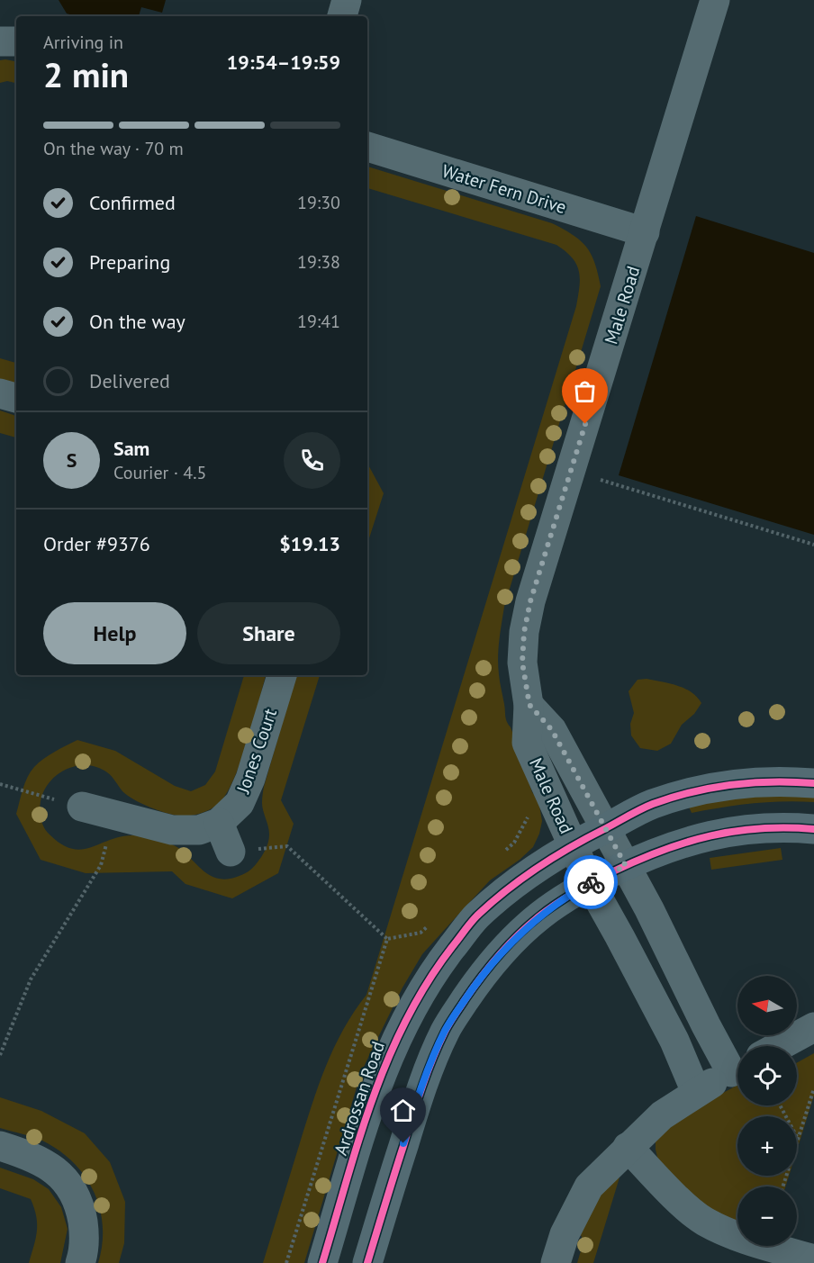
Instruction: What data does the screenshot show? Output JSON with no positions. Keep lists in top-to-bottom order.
{
  "streets": {
    "main road": ["Ardrossan Road"],
    "street": ["Water Fern Drive", "Male Road", "Jones Court"]
  },
  "crossings": [
    ["Water Fern Drive", "Male Road"],
    ["Male Road", "Ardrossan Road"]
  ],
  "north": "left",
  "page": {
    "heading": ["2 min", "Arriving in", "19:54–19:59"],
    "panel": [
      "Sam",
      "Courier · 4.5",
      "Order #9376",
      "$19.13"
    ],
    "bar": "On the way · 70 m",
    "list": [
      ["Confirmed", "19:30"],
      ["Preparing", "19:38"],
      ["On the way", "19:41"],
      "Delivered"
    ],
    "round": "S",
    "buttons": ["Help", "Share"],
    "map_buttons": ["+", "−"]
  }
}
